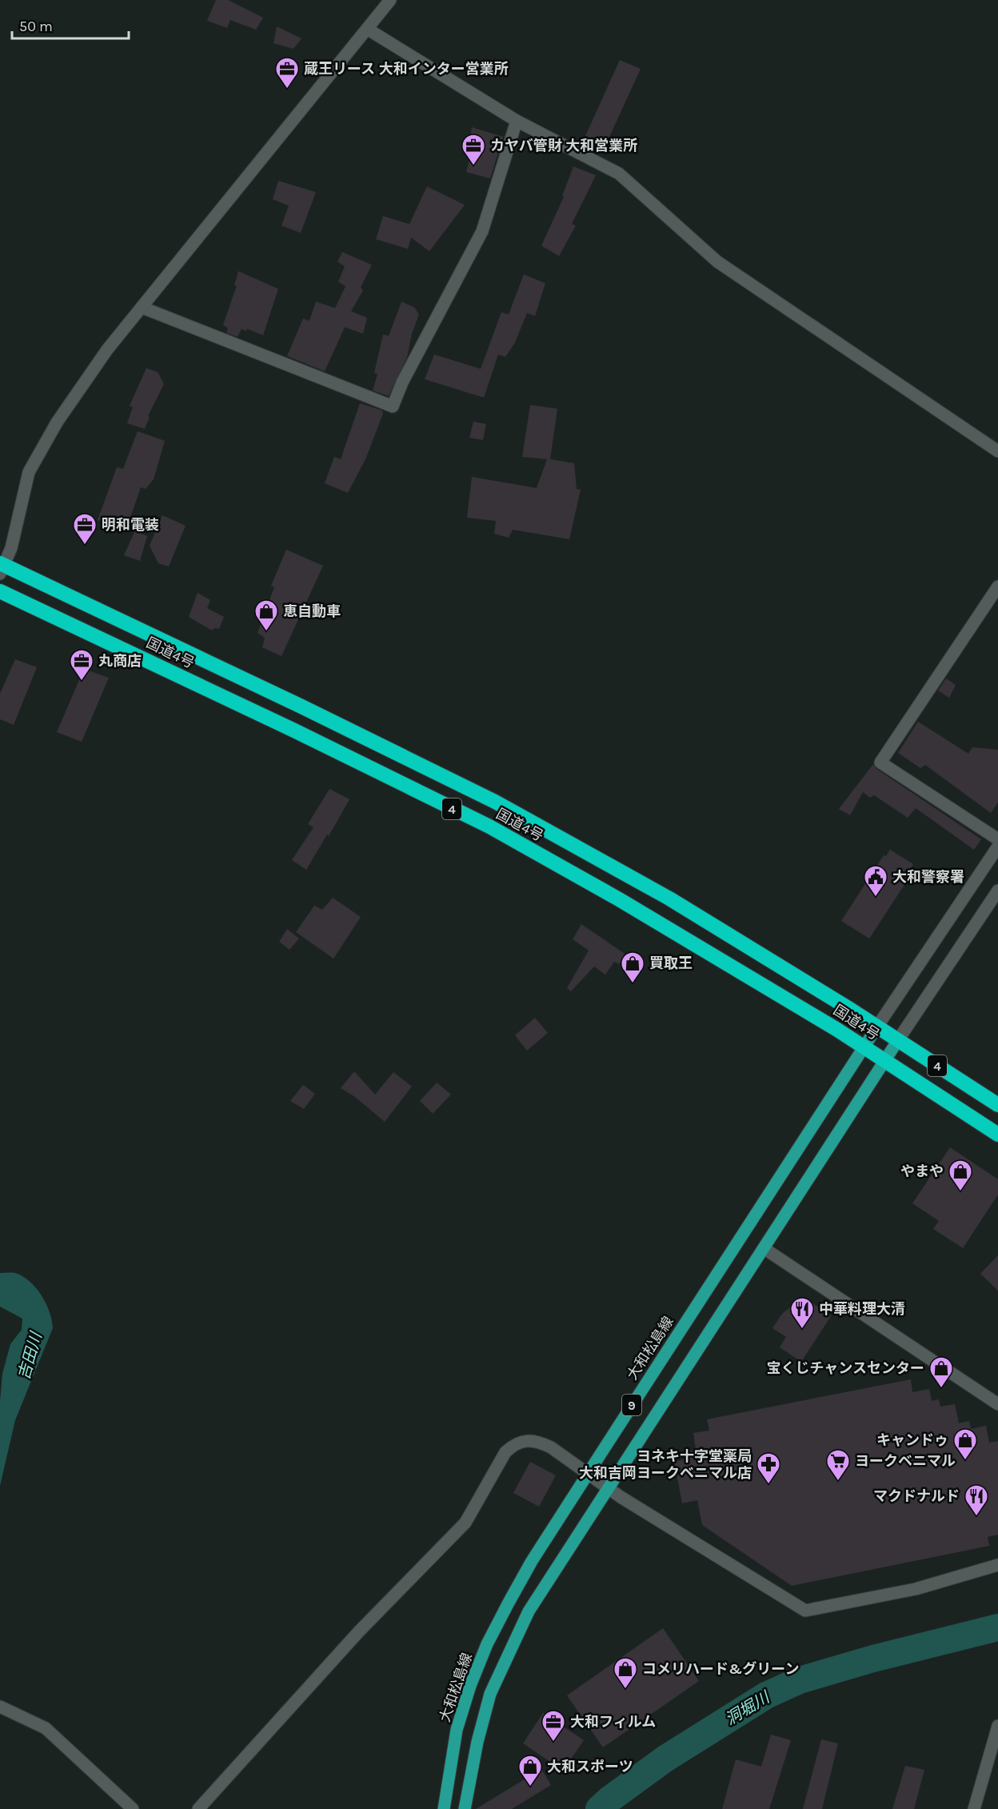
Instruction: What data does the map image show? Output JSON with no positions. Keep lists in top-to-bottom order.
{
  "streets": {
    "highway": ["国道4号", "4"],
    "main road": ["大和松島線", "9"]
  },
  "crossings": [
    ["国道4号", "大和松島線"],
    ["国道4号", "9"]
  ],
  "water": ["吉田川", "洞堀川"],
  "places": {
    "office": [
      "蔵王リース 大和インター営業所",
      "カヤバ管財 大和営業所",
      "明和電装",
      "丸商店",
      "大和フィルム"
    ],
    "shop": [
      "恵自動車",
      "買取王",
      "やまや",
      "宝くじチャンスセンター",
      "キャンドゥ",
      "コメリハード&グリーン",
      "大和スポーツ"
    ],
    "public building": ["大和警察署"],
    "restaurant": ["中華料理大清", "マクドナルド"],
    "supermarket": ["ヨークベニマル"],
    "pharmacy": ["ヨネキ十字堂薬局 大和吉岡ヨークベニマル店"]
  },
  "scale_bar": "50 m"
}
